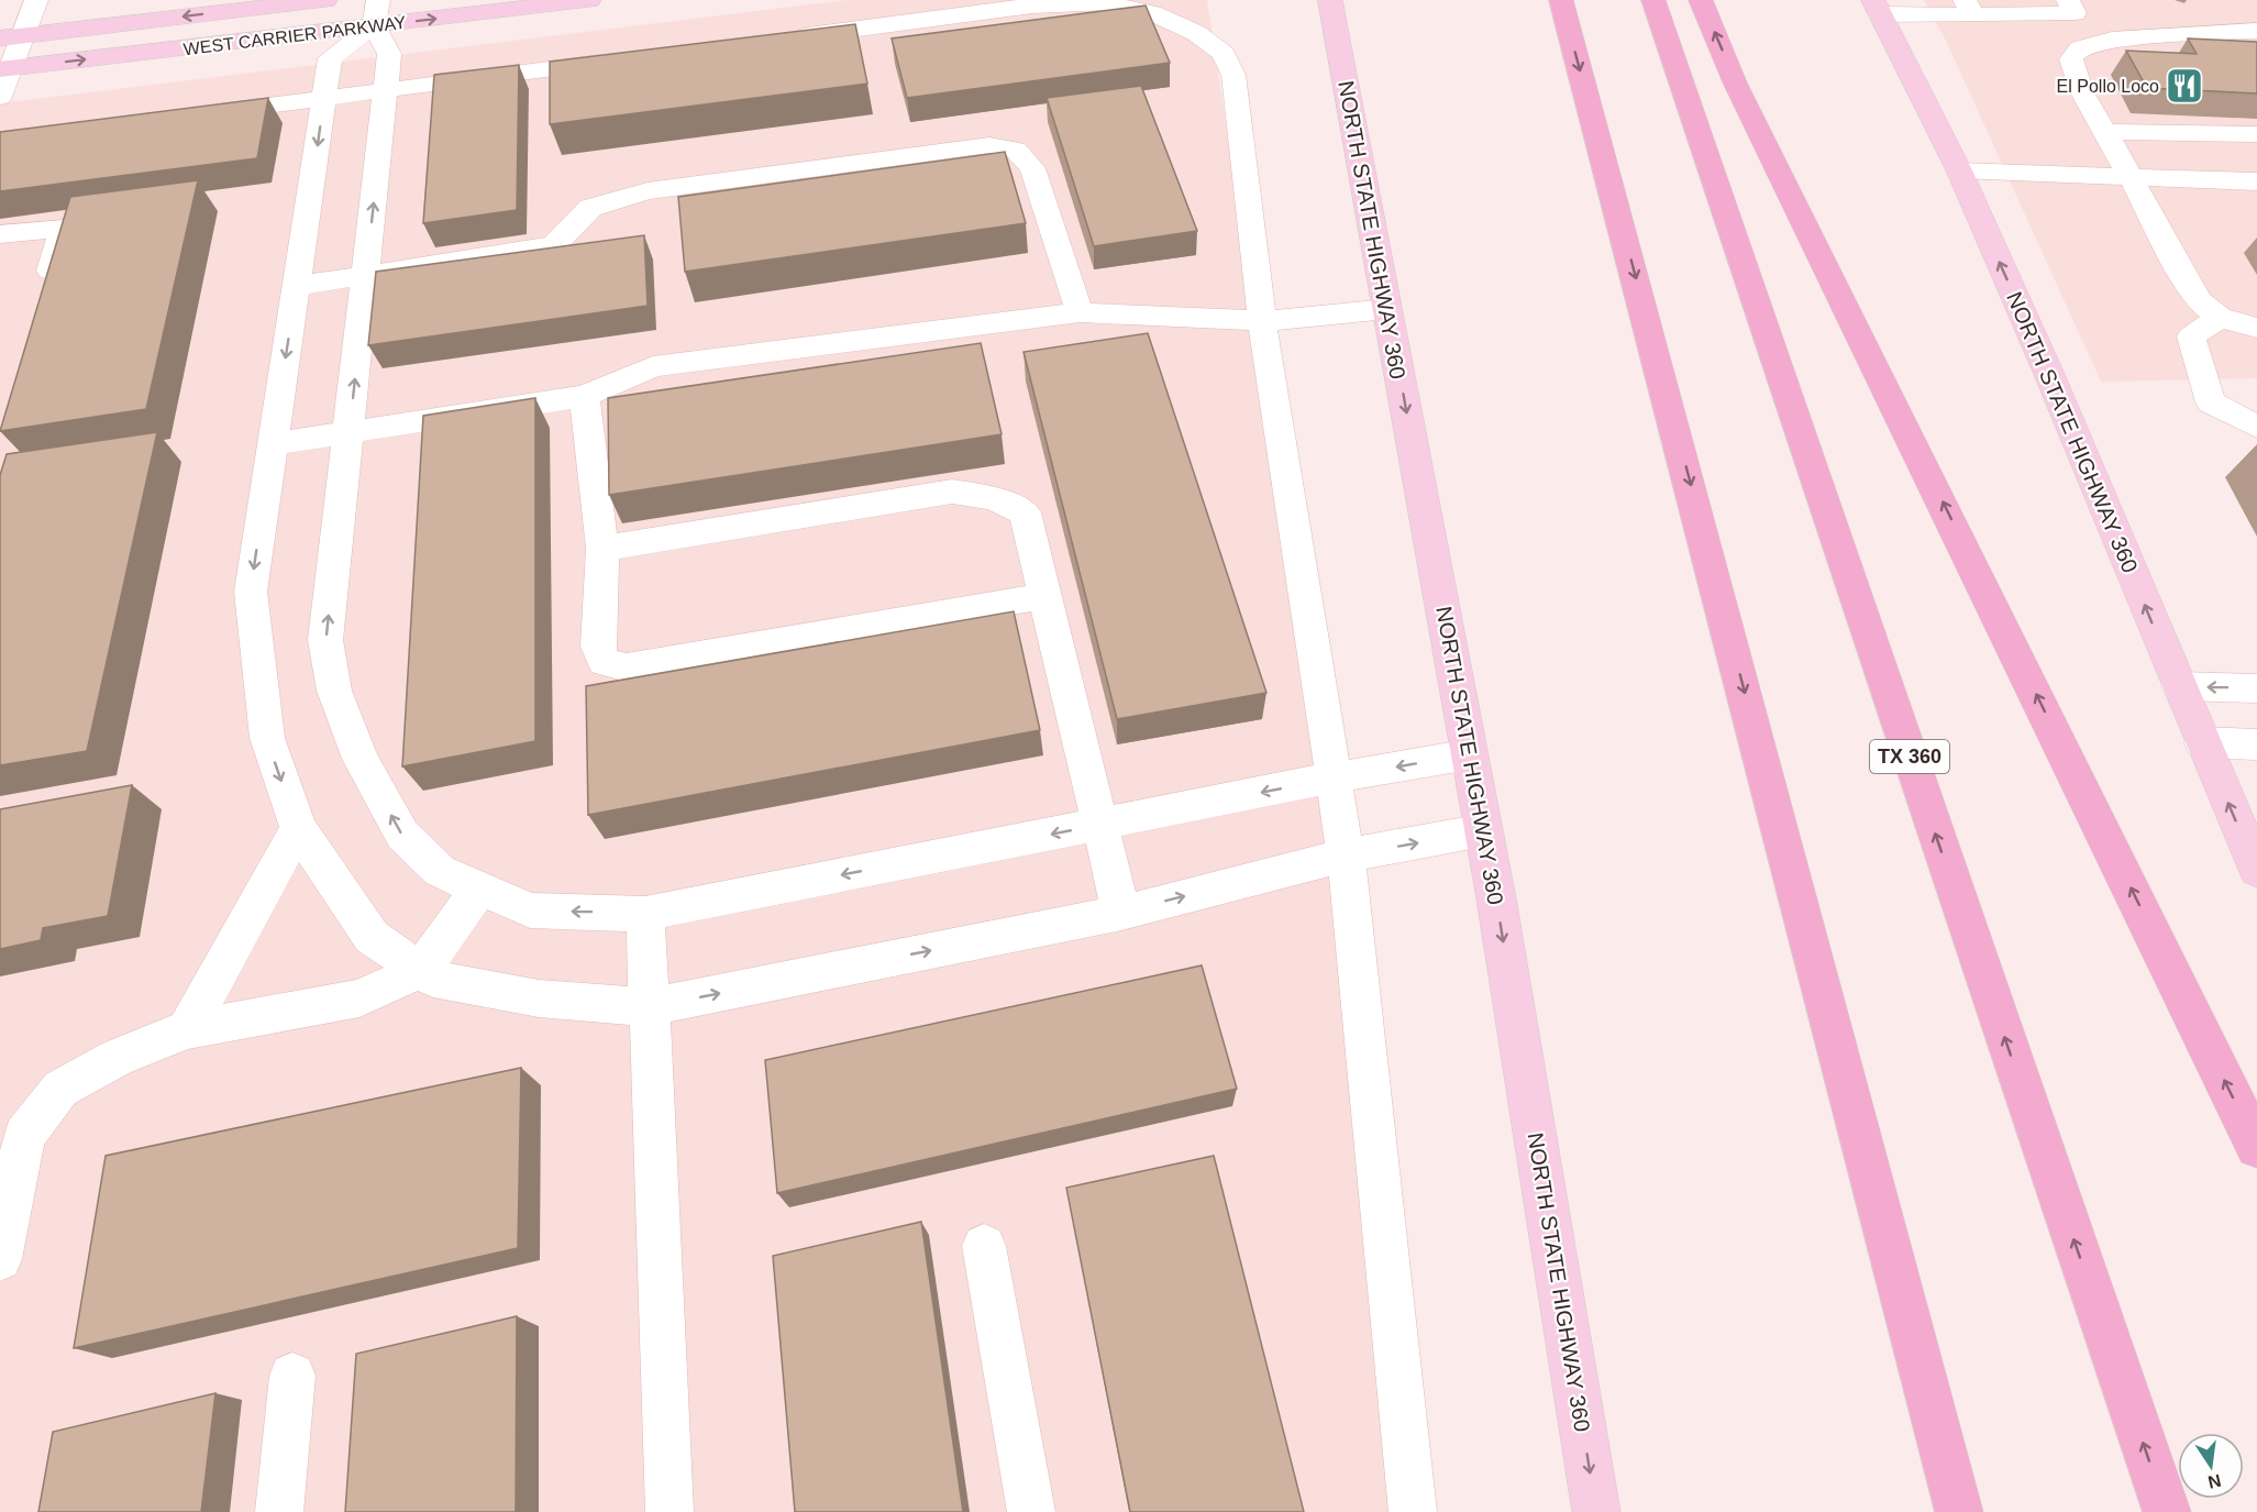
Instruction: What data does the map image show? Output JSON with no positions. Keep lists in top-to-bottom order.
{
  "streets": {
    "highway": ["TX 360"],
    "main road": ["WEST CARRIER PARKWAY", "NORTH STATE HIGHWAY 360"]
  },
  "places": {
    "restaurant": ["El Pollo Loco"]
  },
  "north": "bottom"
}
